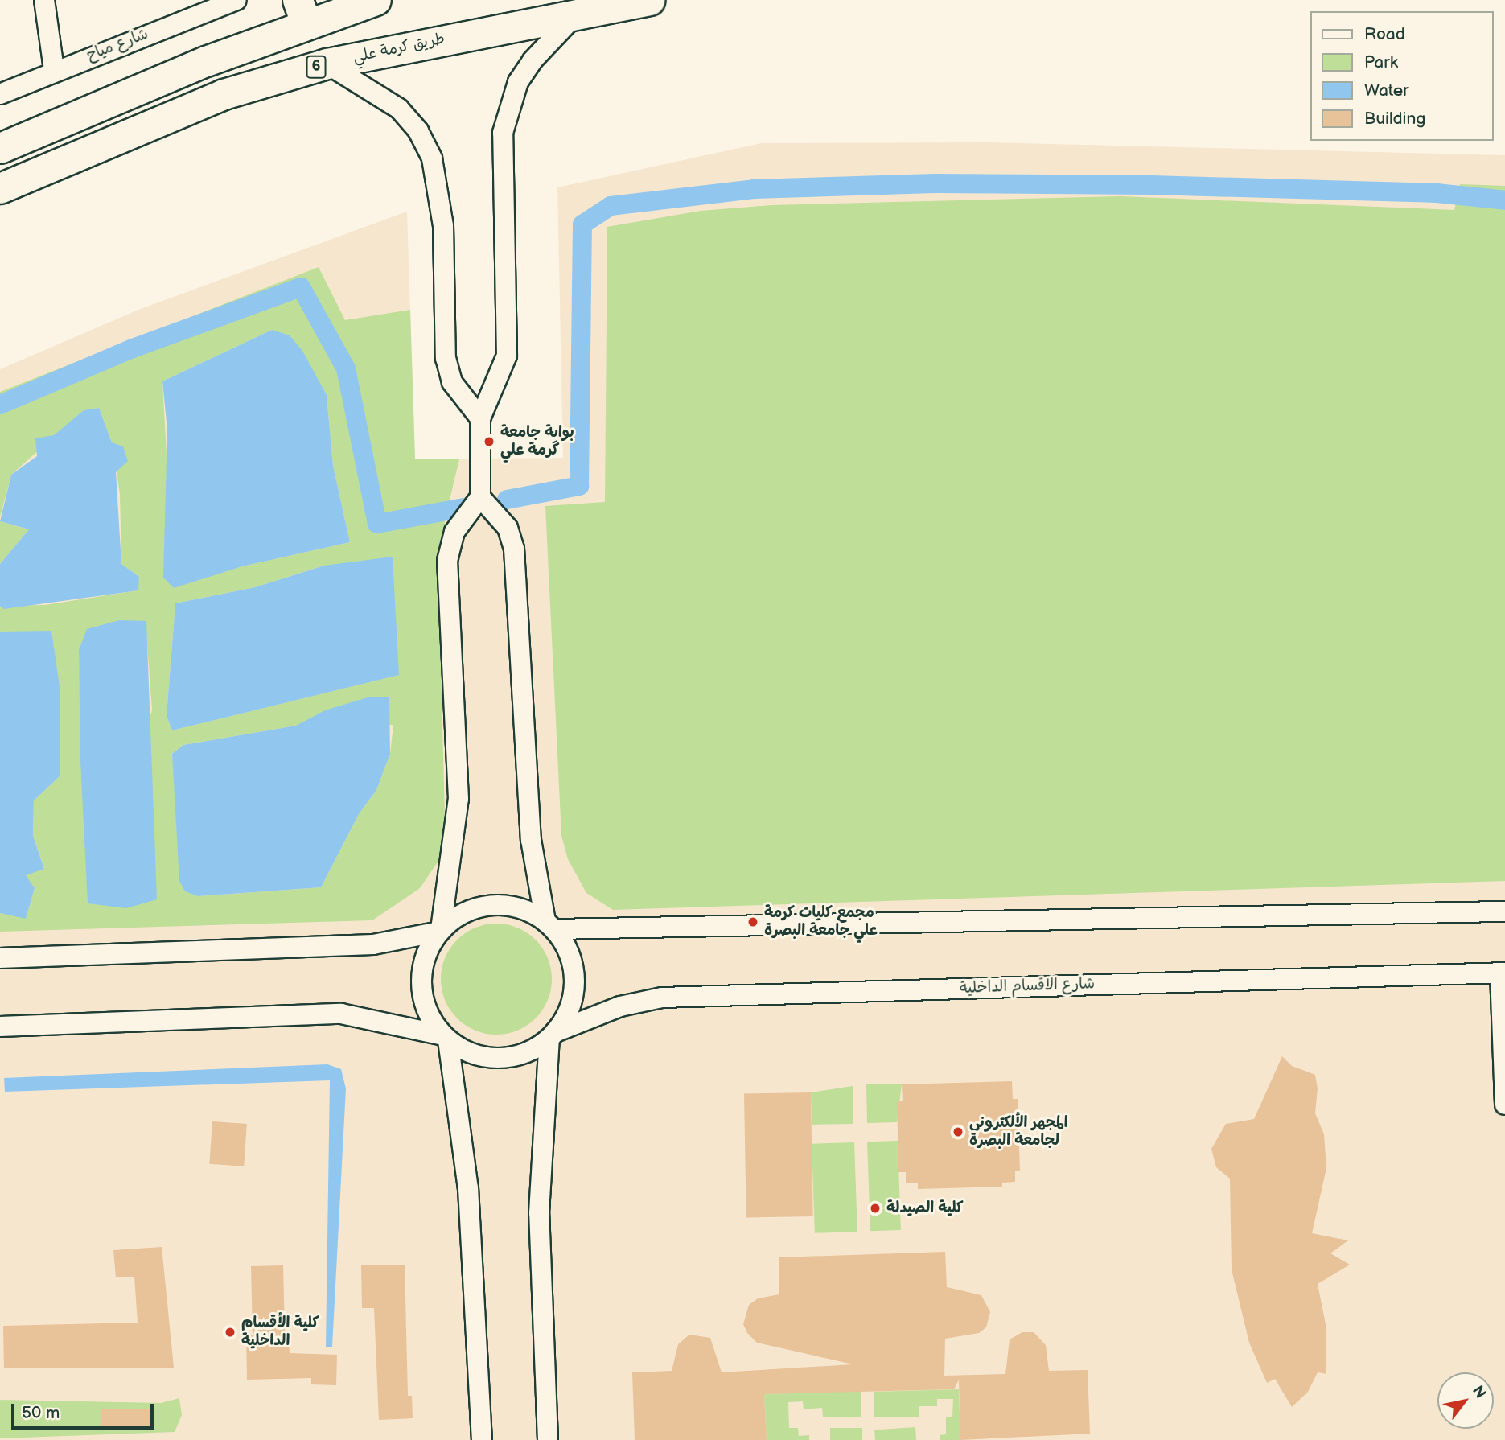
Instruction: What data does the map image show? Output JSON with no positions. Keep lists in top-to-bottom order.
{
  "streets": {
    "highway": ["طريق كرمة علي", "6"],
    "street": ["شارع مياح", "شارع الاقسام الداخلية"]
  },
  "places": [
    "بوابة جامعة گرمة علي",
    "مجمع كليات كرمة علي جامعة البصرة",
    "المجهر الألكتروني لجامعة البصرة",
    "كلية الصيدلة",
    "كلية الأقسام الداخلية"
  ],
  "legend": [
    "Road",
    "Park",
    "Water",
    "Building"
  ],
  "scale_bar": "50 m",
  "north": "top right"
}
